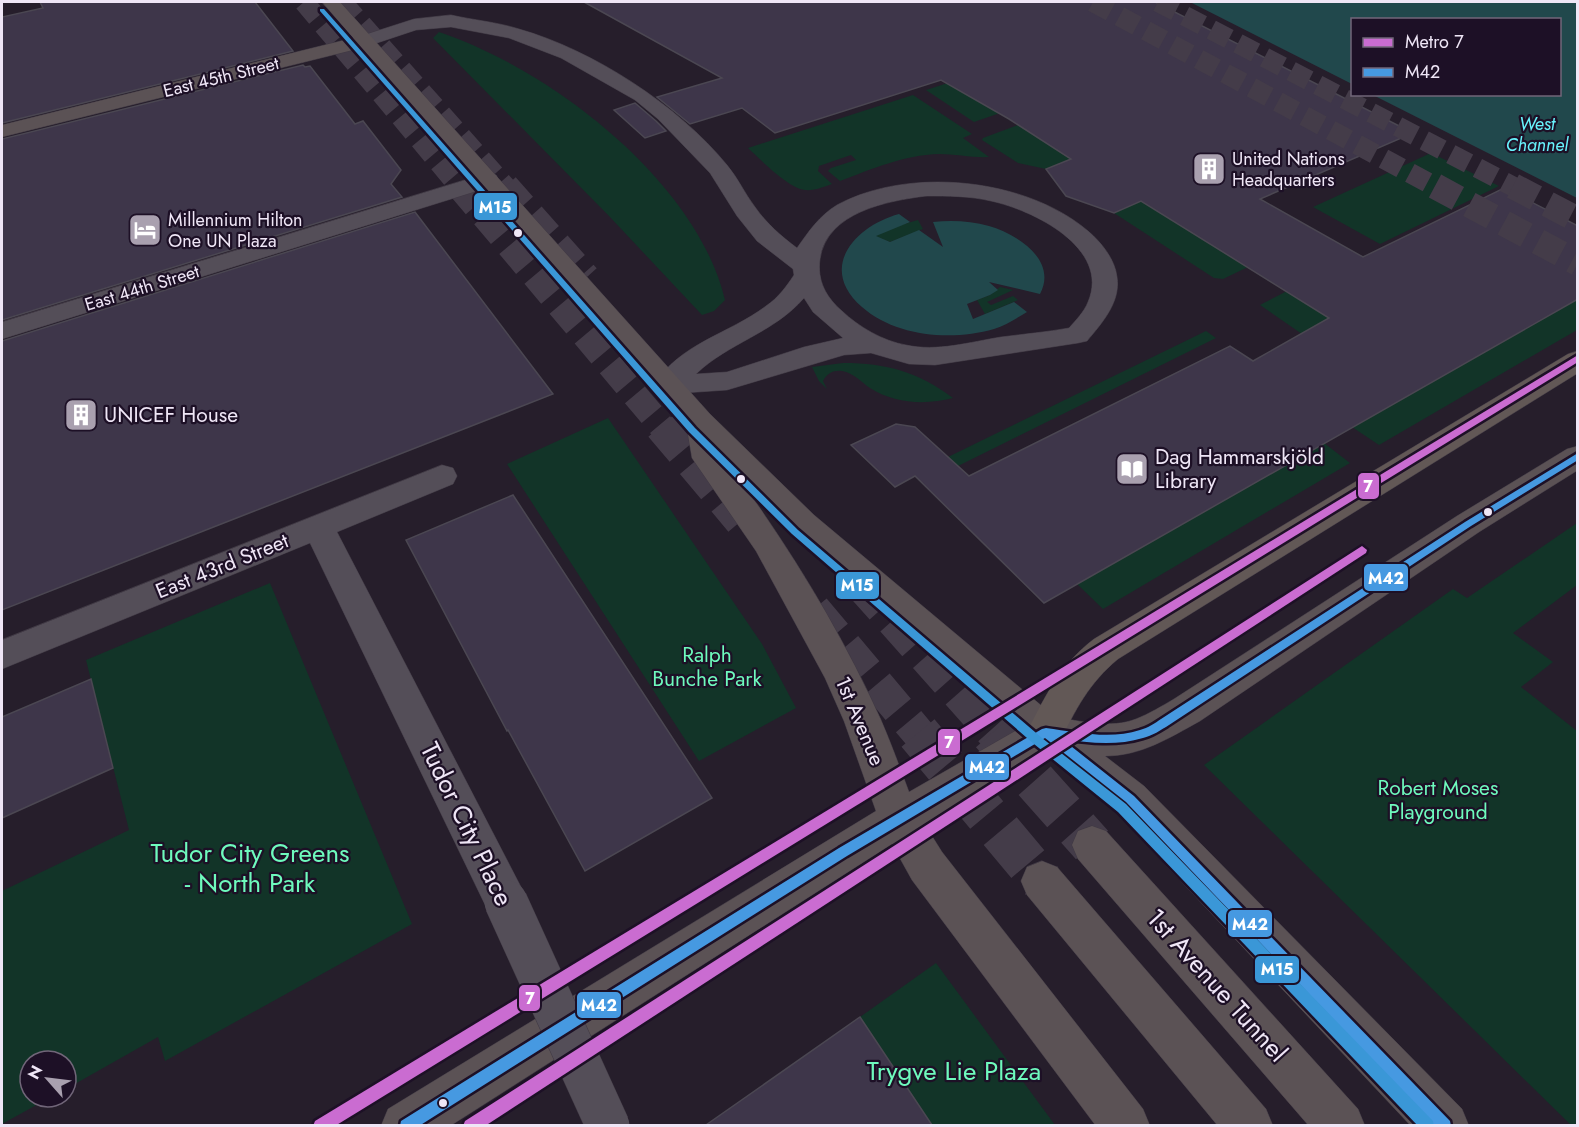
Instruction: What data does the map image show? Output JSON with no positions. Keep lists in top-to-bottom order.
{
  "streets": {
    "main road": ["East 45th Street", "1st Avenue", "1st Avenue Tunnel"],
    "street": ["East 44th Street", "East 43rd Street", "Tudor City Place"]
  },
  "crossings": [
    ["East 43rd Street", "Tudor City Place"]
  ],
  "water": ["West Channel"],
  "parks": [
    "Ralph Bunche Park",
    "Robert Moses Playground",
    "Tudor City Greens - North Park",
    "Trygve Lie Plaza"
  ],
  "places": {
    "building": ["United Nations Headquarters", "UNICEF House"],
    "hotel": ["Millennium Hilton One UN Plaza"],
    "library": ["Dag Hammarskjöld Library"]
  },
  "lines": ["transit line M15", "metro line 7", "transit line M42"],
  "legend": ["Metro 7", "M42"],
  "north": "top left"
}
